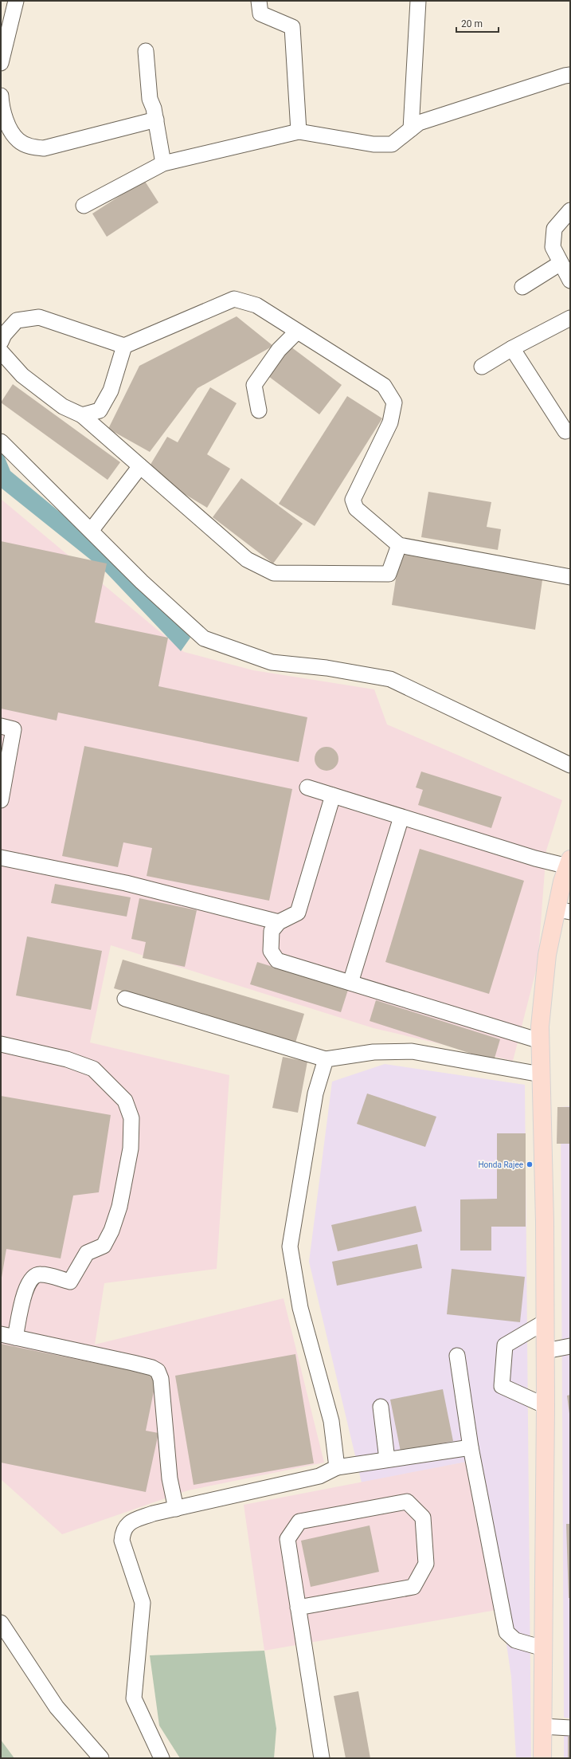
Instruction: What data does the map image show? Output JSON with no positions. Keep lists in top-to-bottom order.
{
  "places": ["Honda Rajee"],
  "scale_bar": "20 m"
}
